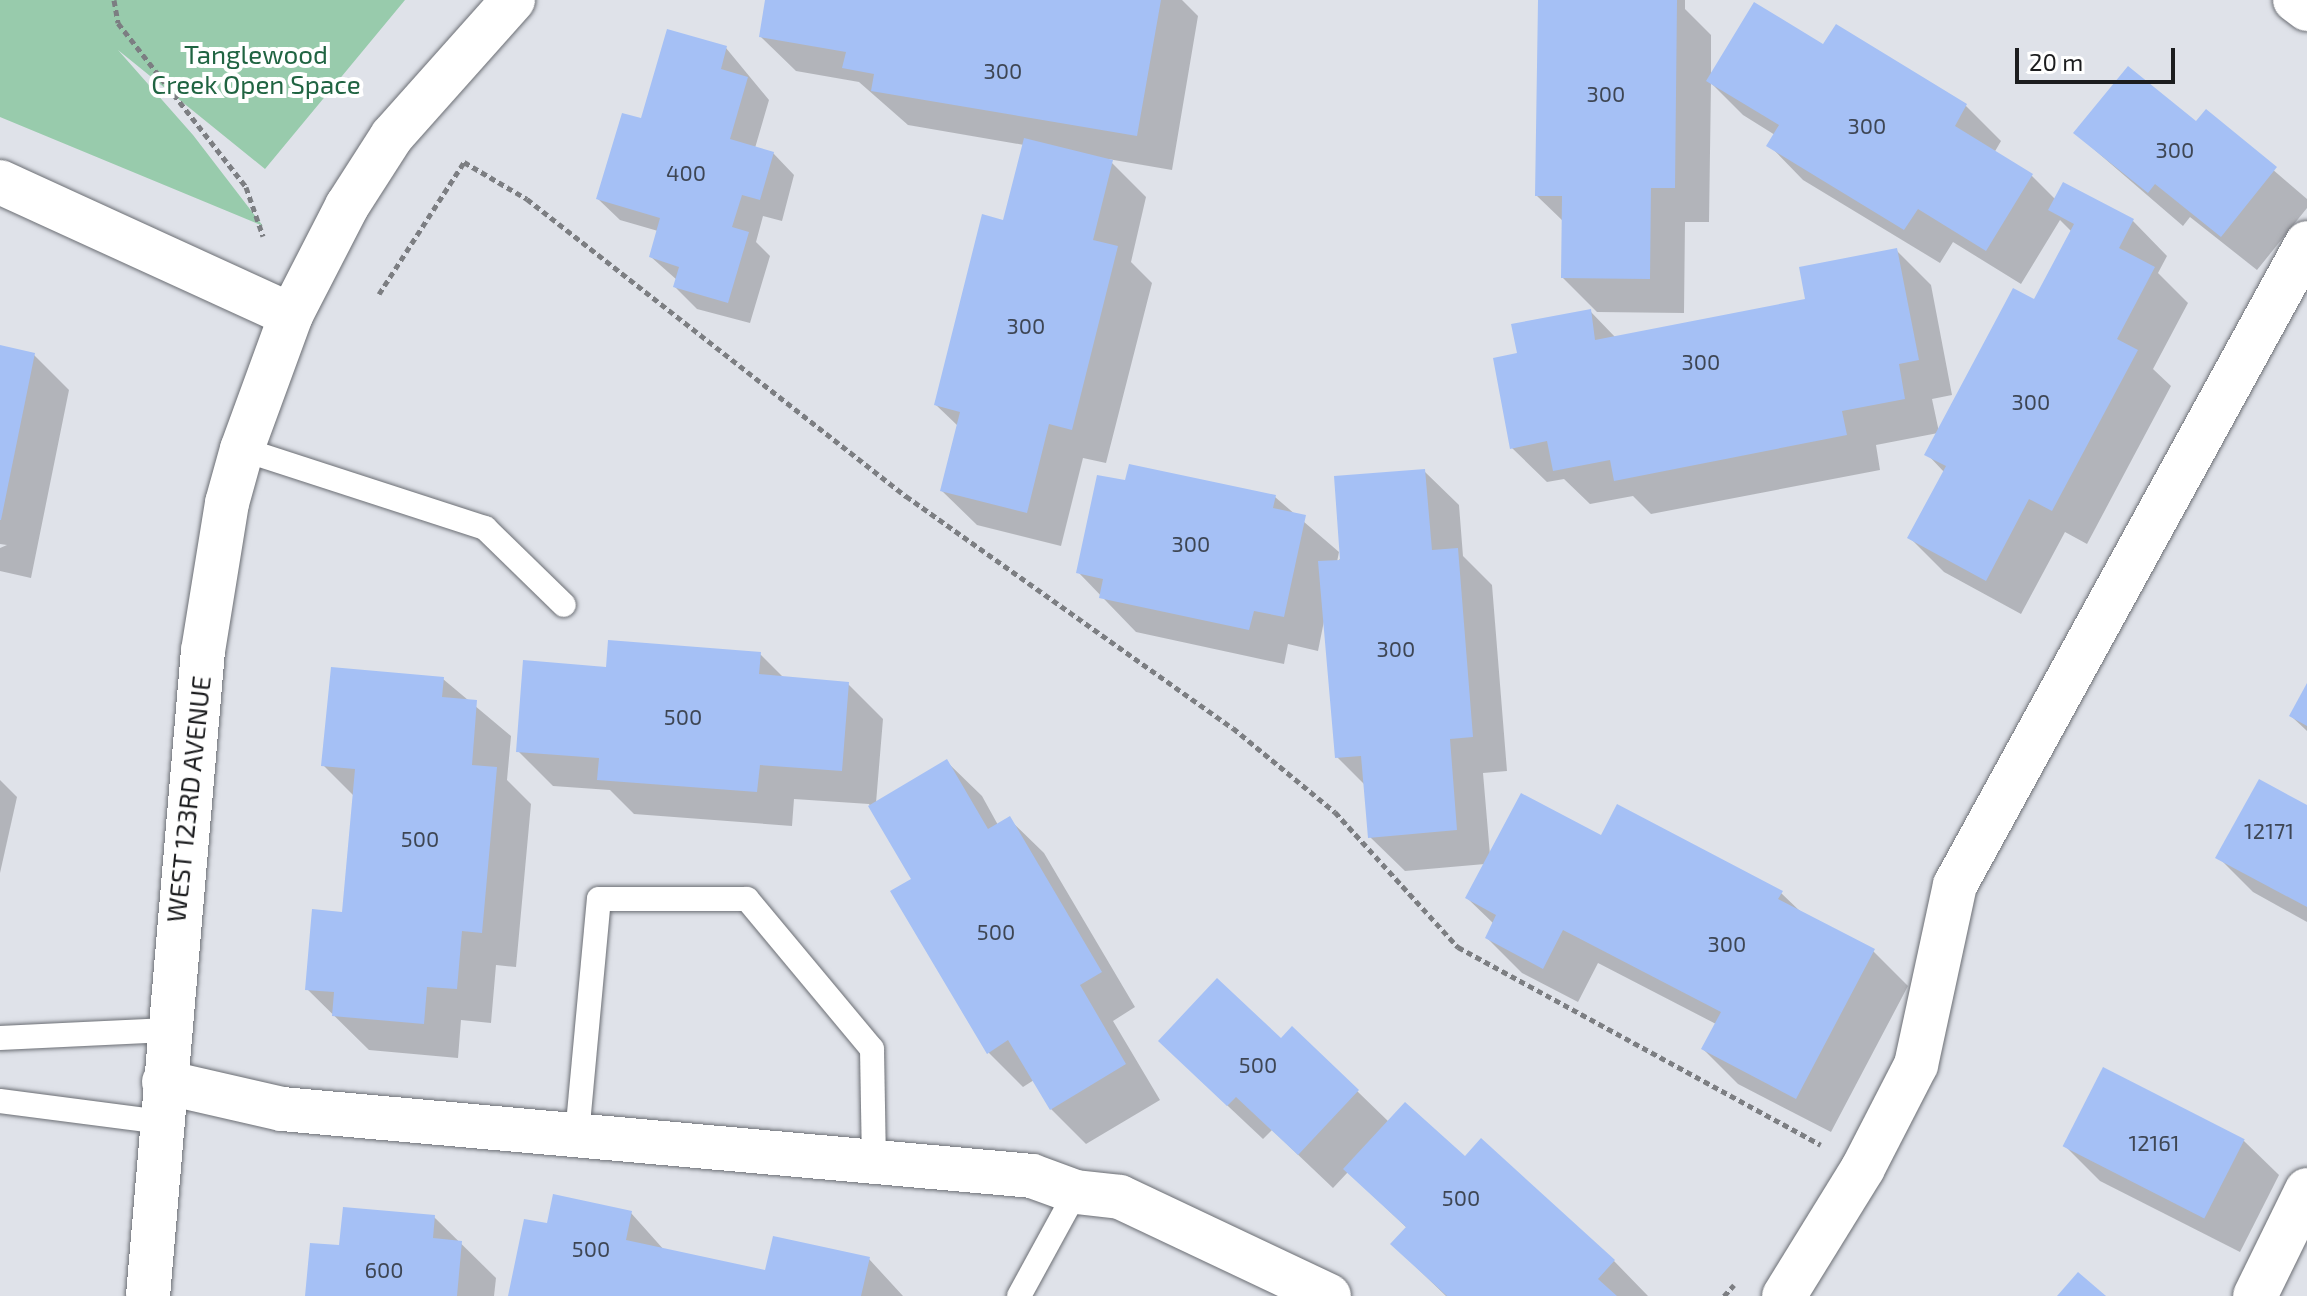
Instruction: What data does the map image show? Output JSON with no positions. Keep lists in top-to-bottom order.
{
  "streets": {
    "street": ["WEST 123RD AVENUE"]
  },
  "parks": ["Tanglewood Creek Open Space"],
  "house_numbers": [
    "300",
    "300",
    "300",
    "300",
    "400",
    "300",
    "300",
    "300",
    "300",
    "300",
    "500",
    "12171",
    "500",
    "500",
    "300",
    "500",
    "12161",
    "500",
    "500",
    "600"
  ],
  "scale_bar": "20 m"
}
